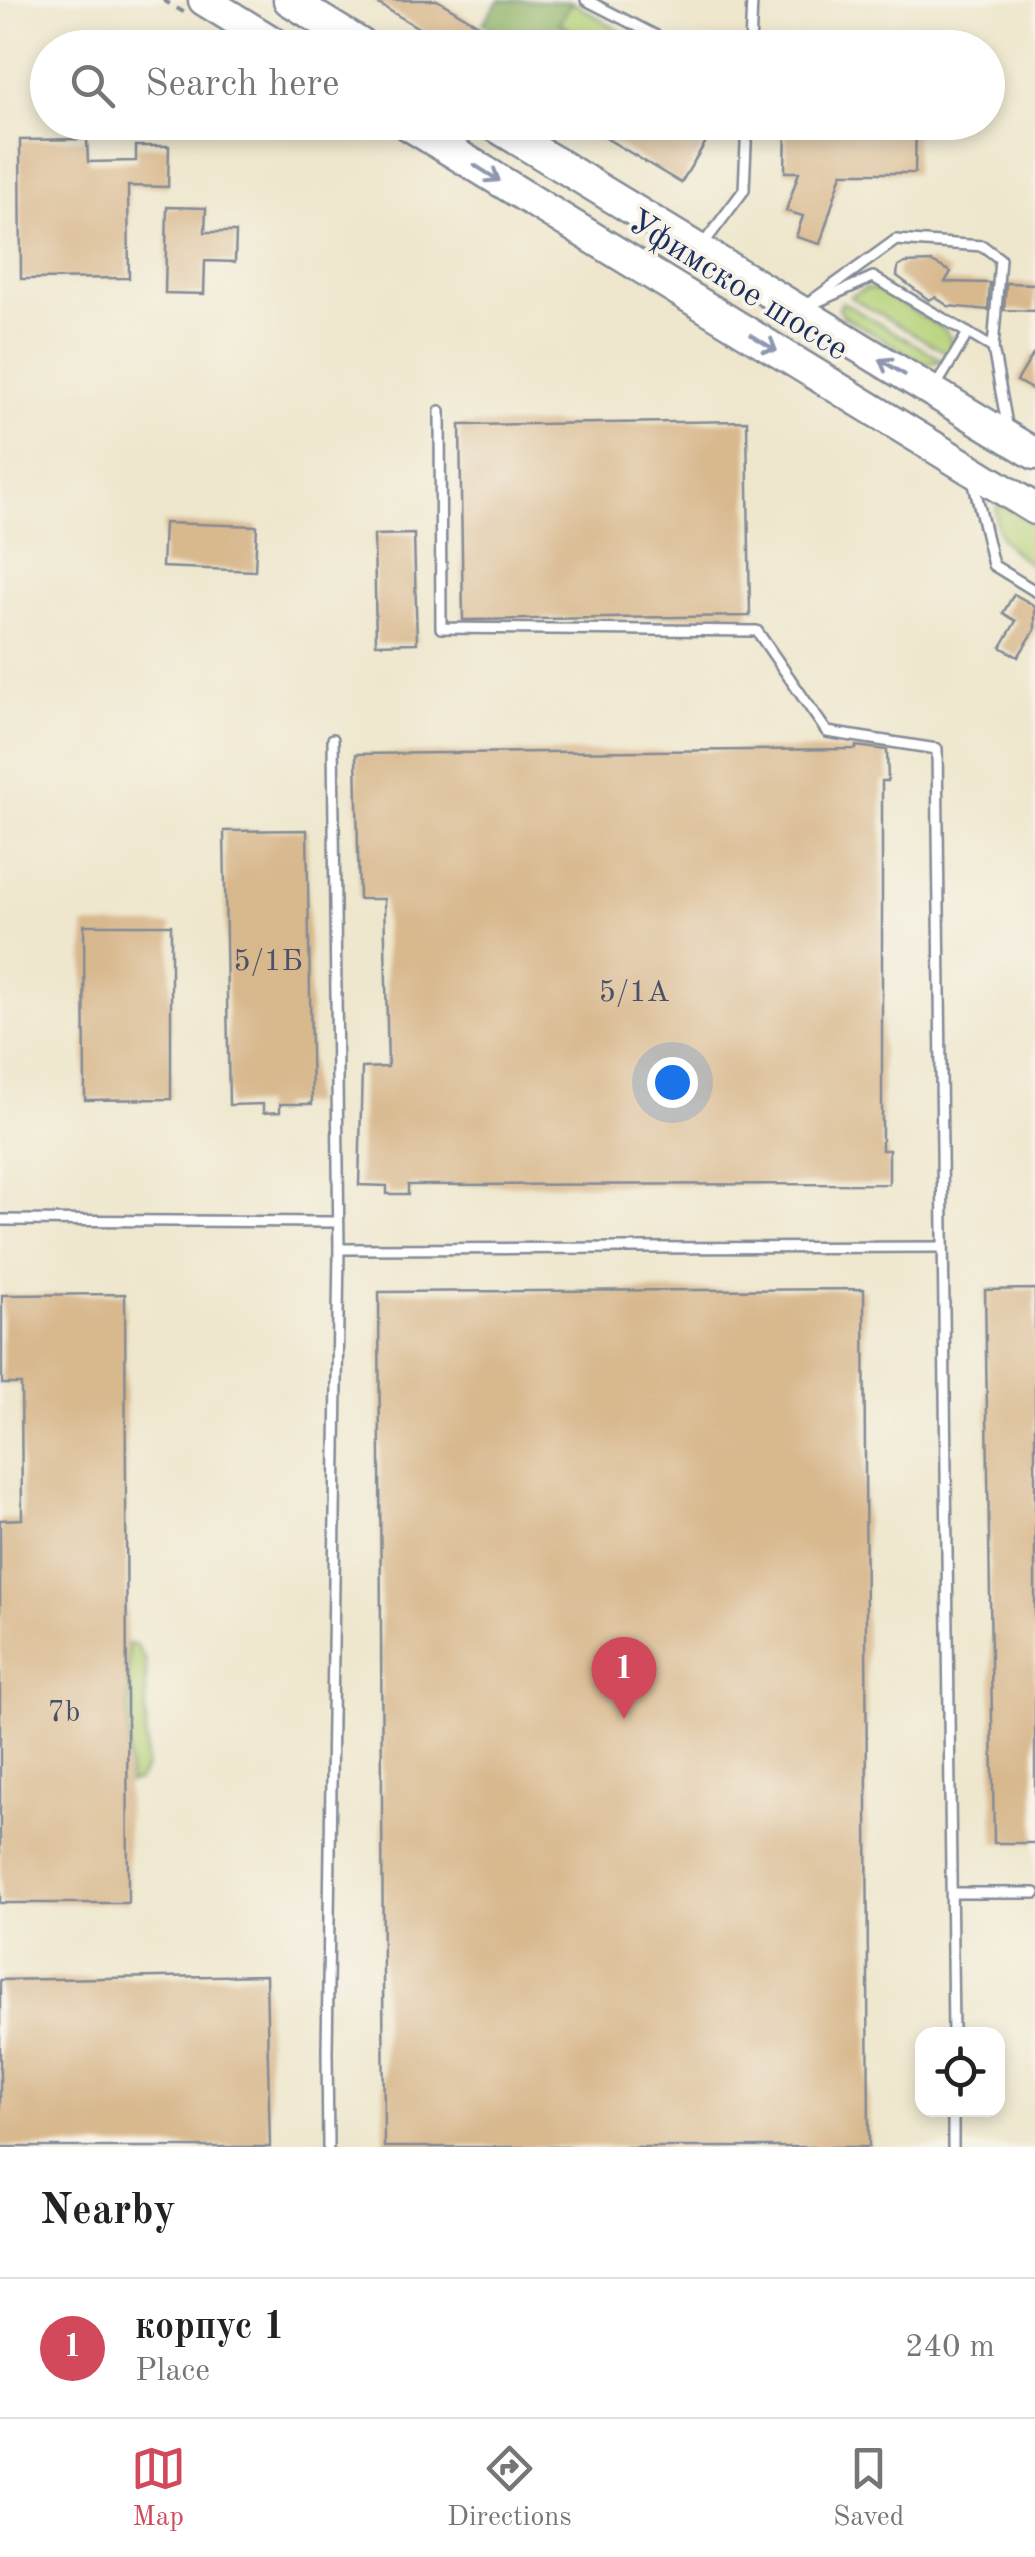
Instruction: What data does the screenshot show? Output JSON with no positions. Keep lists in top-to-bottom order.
{
  "streets": {
    "main road": ["Уфимское шоссе"]
  },
  "house_numbers": ["5/1Б", "5/1А", "7b"],
  "page": {
    "search": "Search here",
    "pins": "1",
    "heading": "Nearby",
    "list": [
      {
        "mark": "1",
        "name": "корпус 1",
        "note": "Place",
        "value": "240 m"
      }
    ],
    "nav": ["Map", "Directions", "Saved"]
  }
}
